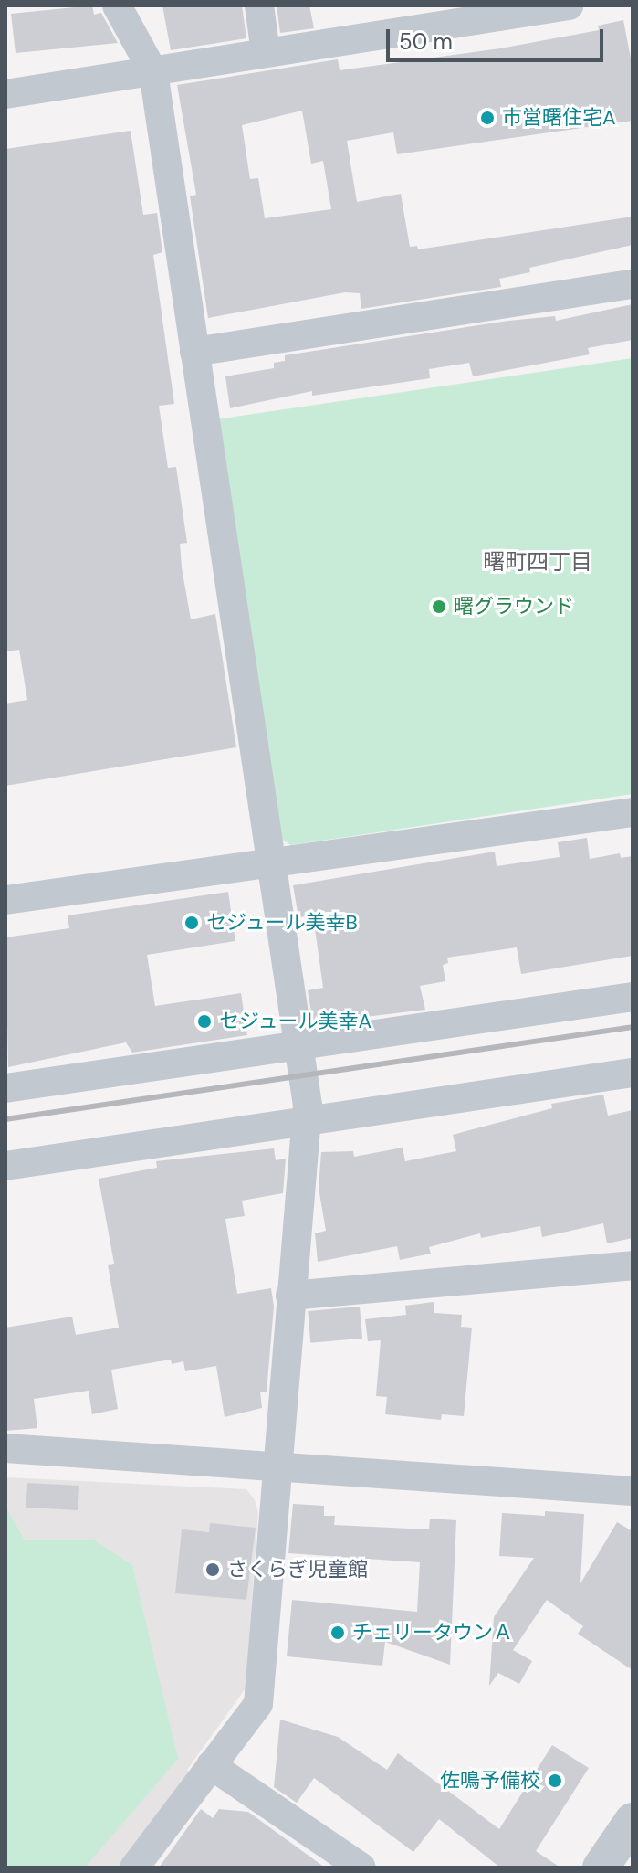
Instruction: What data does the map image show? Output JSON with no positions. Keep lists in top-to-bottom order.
{
  "districts": ["曙町四丁目"],
  "places": [
    "市営曙住宅A",
    "曙グラウンド",
    "セジュール美幸B",
    "セジュール美幸A",
    "さくらぎ児童館",
    "チェリータウンＡ",
    "佐鳴予備校"
  ],
  "scale_bar": "50 m"
}
